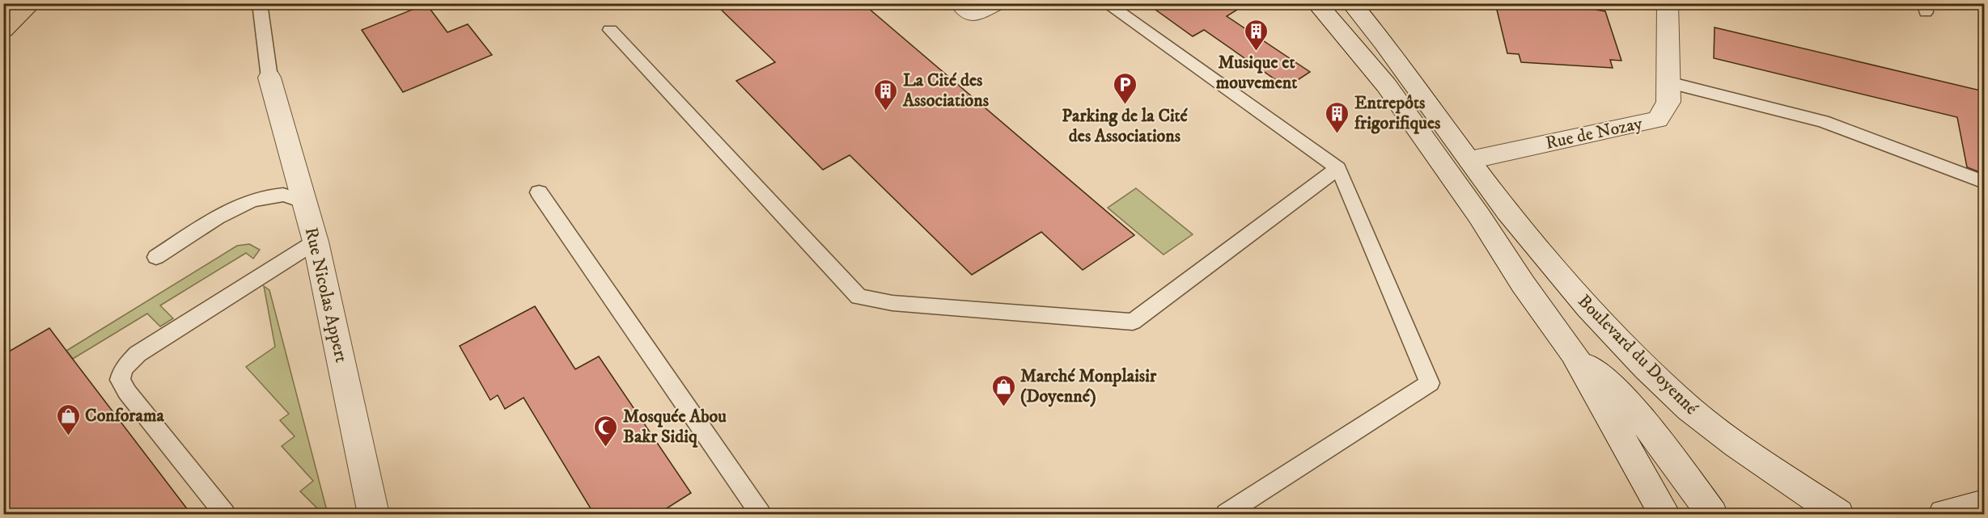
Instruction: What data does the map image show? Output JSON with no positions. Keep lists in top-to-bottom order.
{
  "streets": {
    "main road": ["Rue de Nozay", "Rue Nicolas Appert", "Boulevard du Doyenné"]
  },
  "crossings": [
    ["Rue de Nozay", "Boulevard du Doyenné"]
  ],
  "places": {
    "building": ["Musique et mouvement", "La Cité des Associations", "Entrepôts frigorifiques"],
    "parking": ["Parking de la Cité des Associations"],
    "shop": ["Marché Monplaisir (Doyenné)", "Conforama"],
    "mosque": ["Mosquée Abou Bakr Sidiq"]
  }
}
